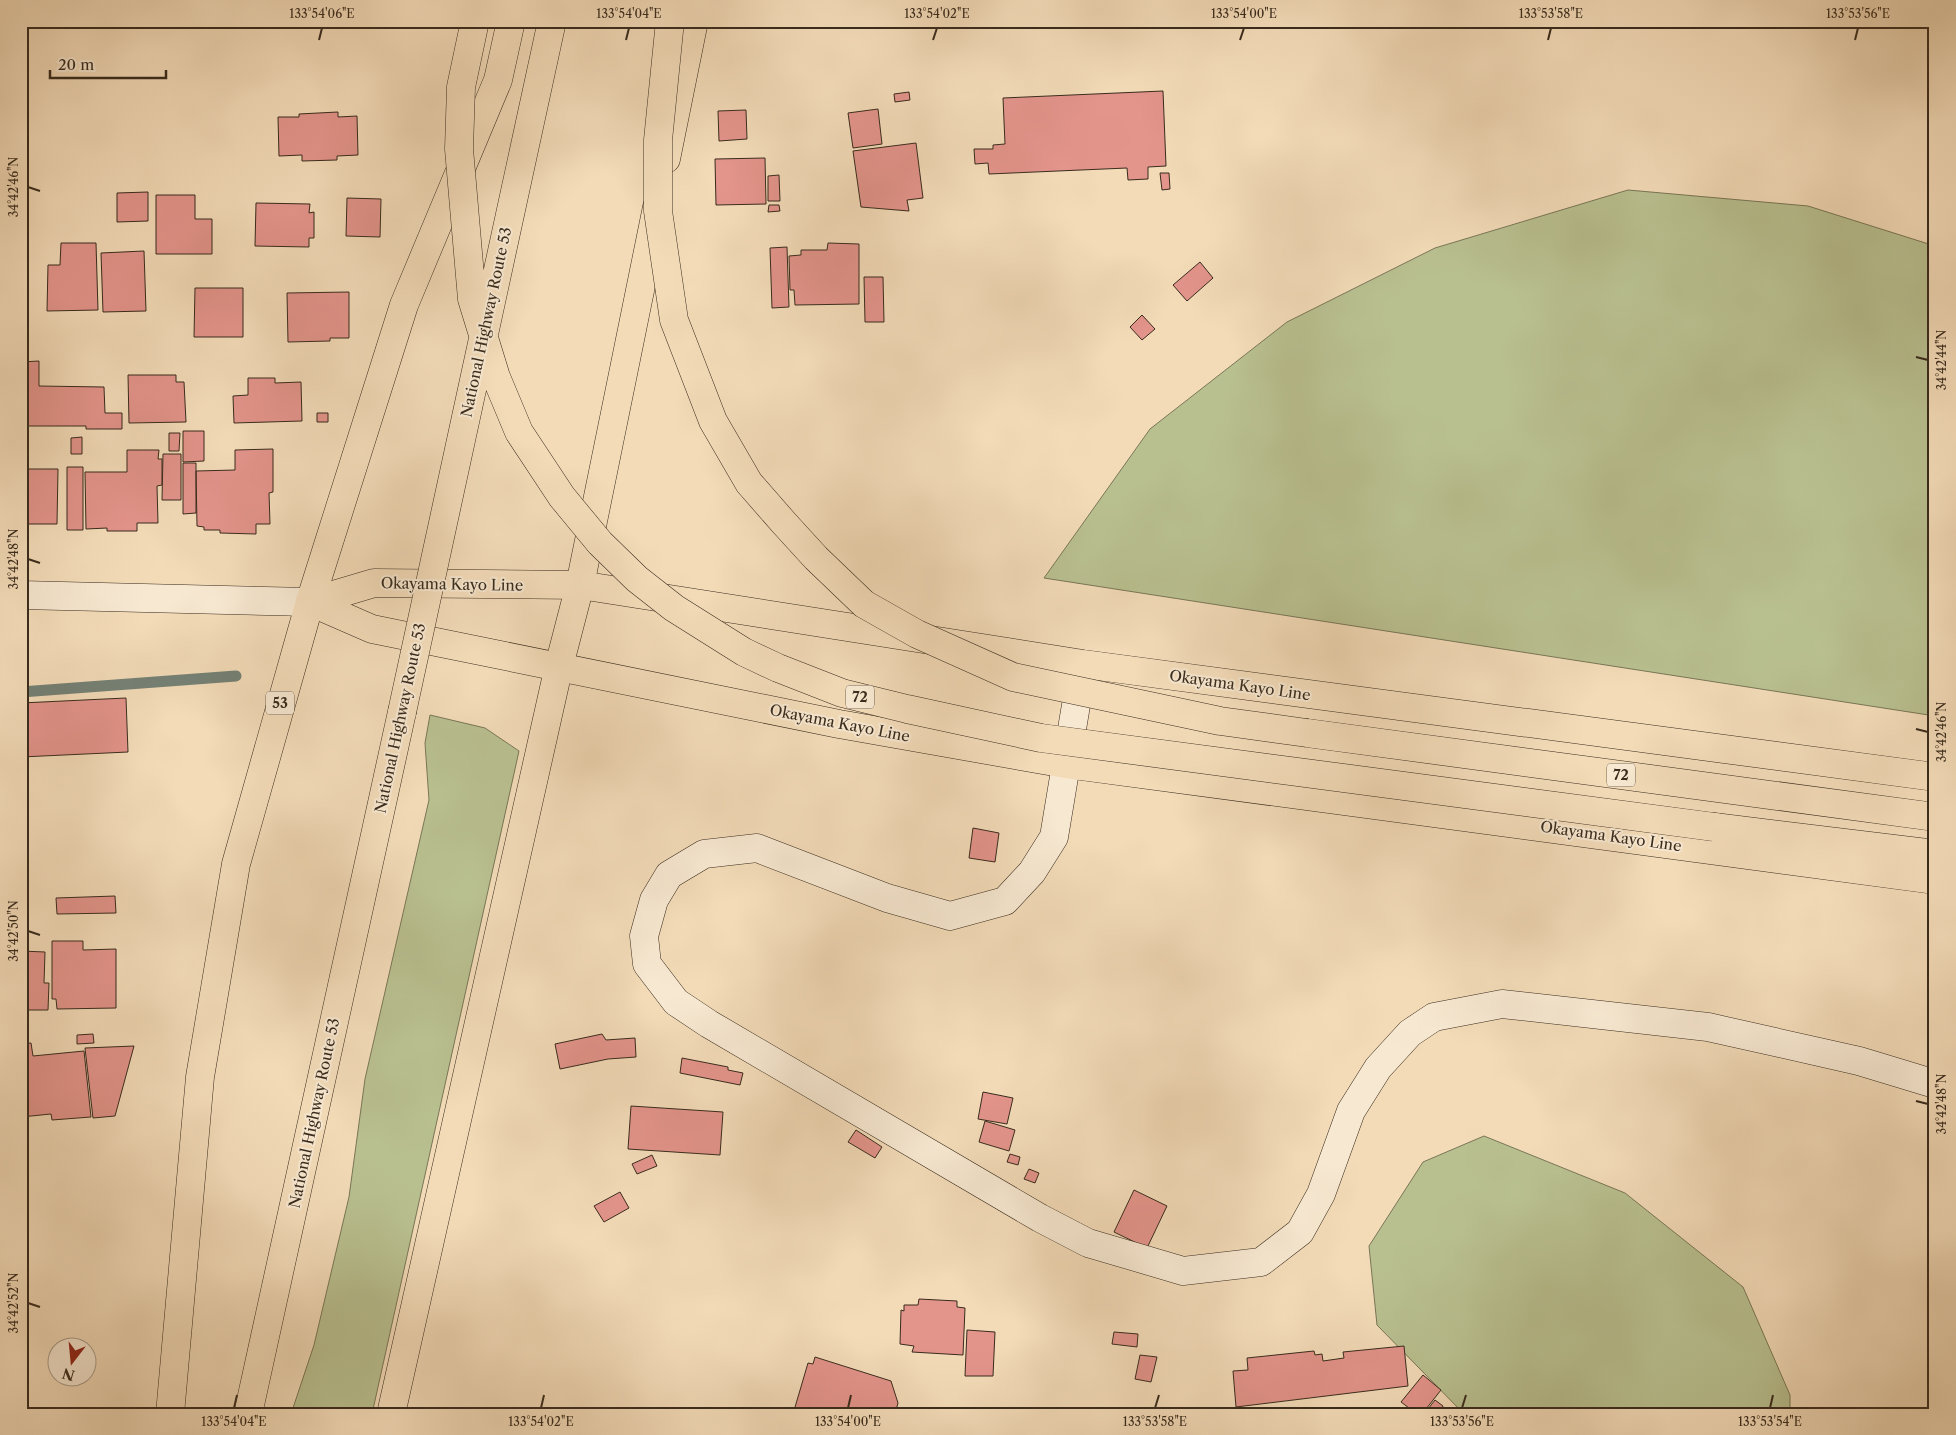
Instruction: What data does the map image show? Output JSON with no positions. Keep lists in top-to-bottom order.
{
  "streets": {
    "main road": [
      "National Highway Route 53",
      "Okayama Kayo Line",
      "72",
      "53"
    ]
  },
  "crossings": [
    ["Okayama Kayo Line", "53"]
  ],
  "scale_bar": "20 m",
  "north": "bottom",
  "coordinates": [
    "133°54'06\"E",
    "133°54'04\"E",
    "133°54'02\"E",
    "133°54'00\"E",
    "133°53'58\"E",
    "133°53'56\"E",
    "34°42'46\"N",
    "34°42'44\"N",
    "34°42'48\"N",
    "34°42'50\"N",
    "34°42'52\"N",
    "133°53'54\"E"
  ]
}
